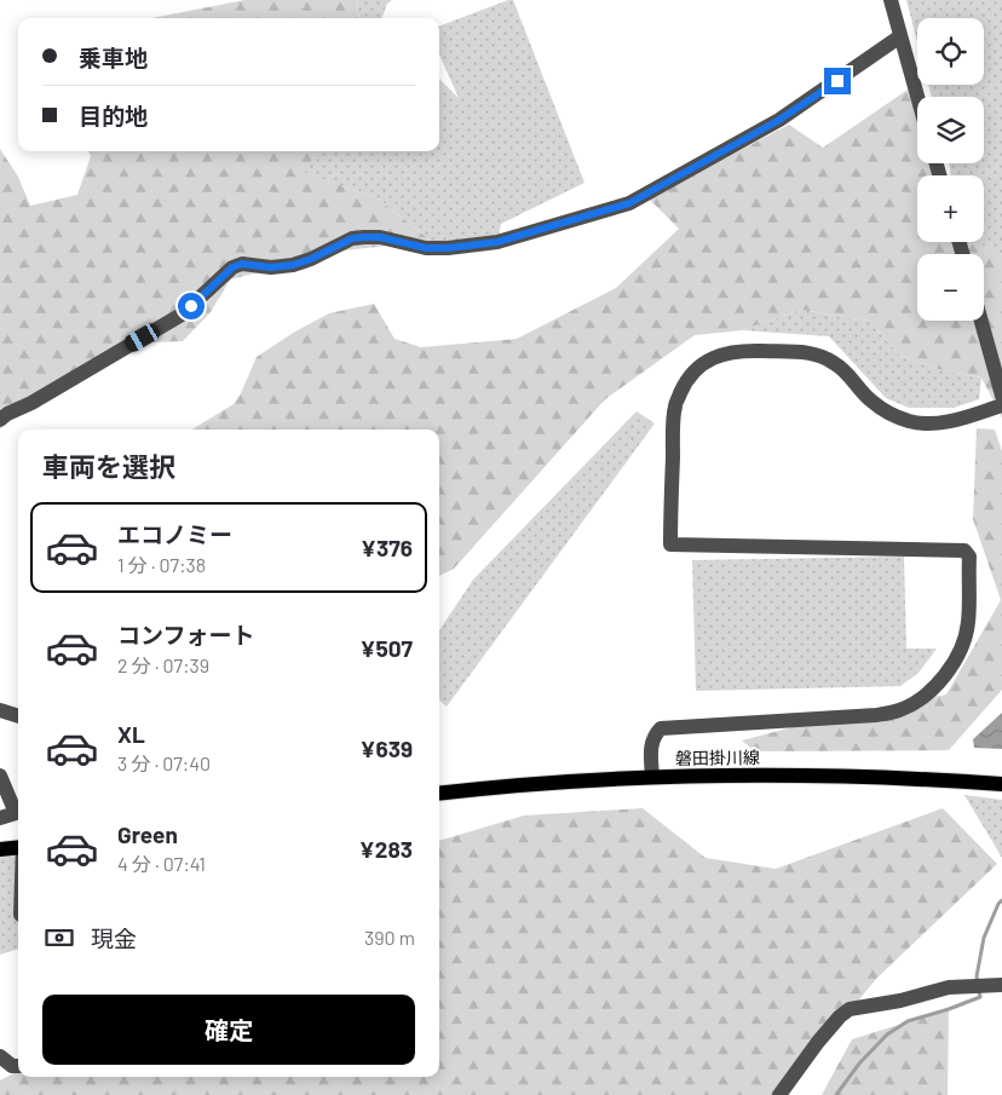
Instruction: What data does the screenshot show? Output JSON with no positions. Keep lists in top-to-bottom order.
{
  "streets": {
    "main road": ["磐田掛川線"]
  },
  "page": {
    "map_buttons": ["+", "−"],
    "banner": ["乗車地", "目的地"],
    "heading": "車両を選択",
    "list": [
      {
        "name": "エコノミー",
        "note": "1 分 · 07:38",
        "value": "¥376"
      },
      {
        "name": "コンフォート",
        "note": "2 分 · 07:39",
        "value": "¥507"
      },
      {
        "name": "XL",
        "note": "3 分 · 07:40",
        "value": "¥639"
      },
      {
        "name": "Green",
        "note": "4 分 · 07:41",
        "value": "¥283"
      }
    ],
    "pay": ["現金", "390 m"],
    "buttons": "確定"
  }
}
